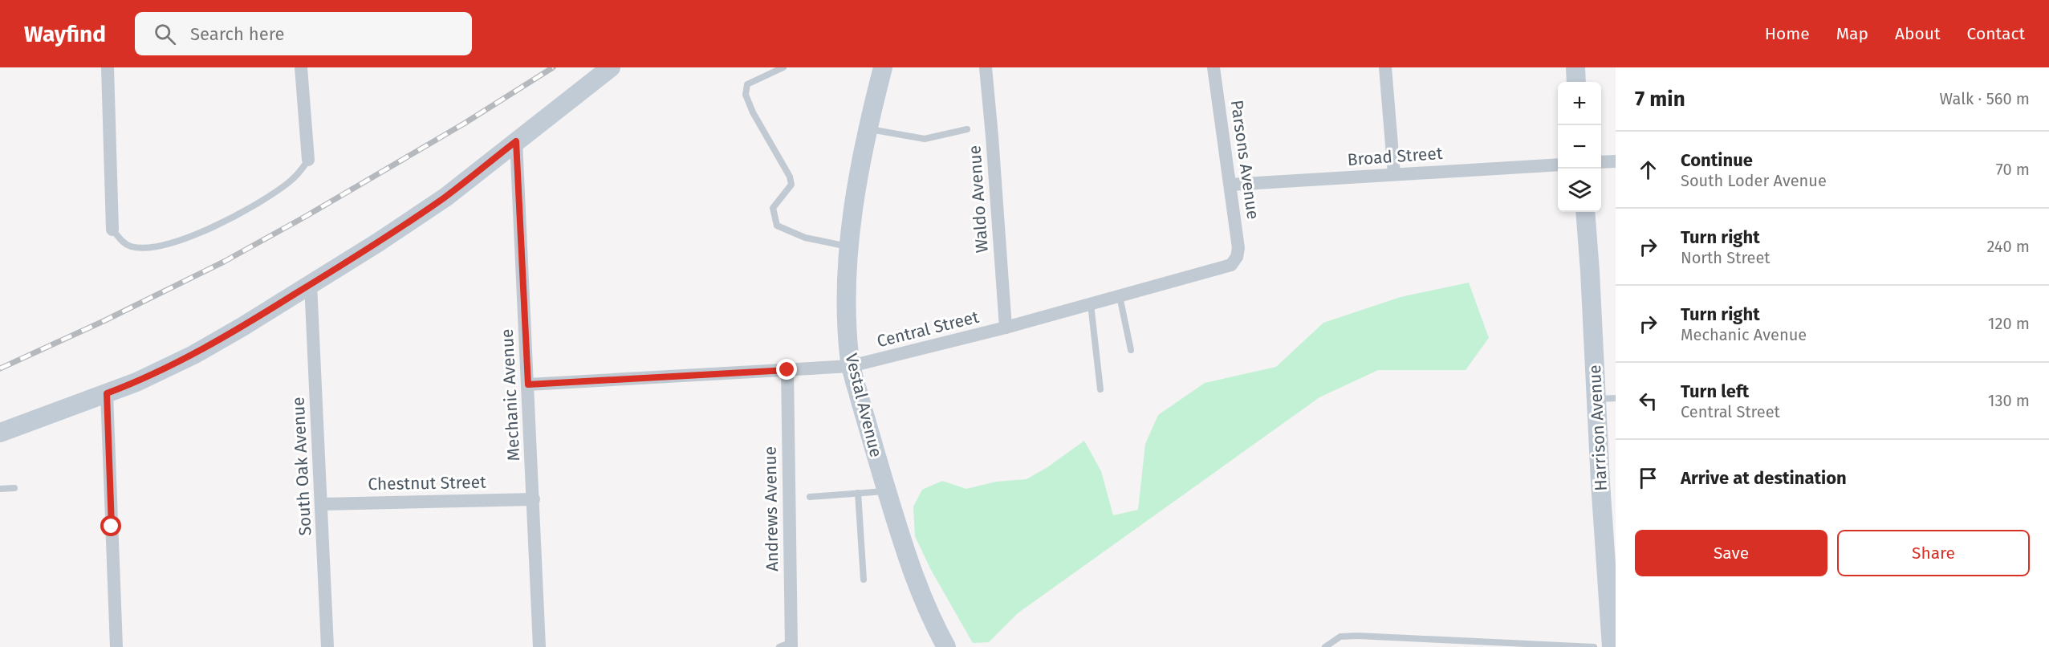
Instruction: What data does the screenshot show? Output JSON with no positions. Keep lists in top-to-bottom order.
{
  "streets": {
    "street": [
      "Broad Street",
      "Parsons Avenue",
      "Waldo Avenue",
      "Central Street",
      "Mechanic Avenue",
      "Vestal Avenue",
      "Harrison Avenue",
      "South Oak Avenue",
      "Chestnut Street",
      "Andrews Avenue"
    ]
  },
  "crossings": [
    ["Broad Street", "Parsons Avenue"],
    ["Parsons Avenue", "Central Street"],
    ["Waldo Avenue", "Central Street"],
    ["Central Street", "Mechanic Avenue"],
    ["Central Street", "Vestal Avenue"],
    ["Central Street", "Andrews Avenue"],
    ["Mechanic Avenue", "Chestnut Street"],
    ["South Oak Avenue", "Chestnut Street"]
  ],
  "page": {
    "header": "Wayfind",
    "search": "Search here",
    "nav": [
      "Home",
      "Map",
      "About",
      "Contact"
    ],
    "heading": ["7 min", "Walk · 560 m"],
    "map_buttons": ["+", "−"],
    "list": [
      ["Continue", "South Loder Avenue", "70 m"],
      ["Turn right", "North Street", "240 m"],
      ["Turn right", "Mechanic Avenue", "120 m"],
      ["Turn left", "Central Street", "130 m"],
      "Arrive at destination"
    ],
    "buttons": ["Save", "Share"]
  }
}
